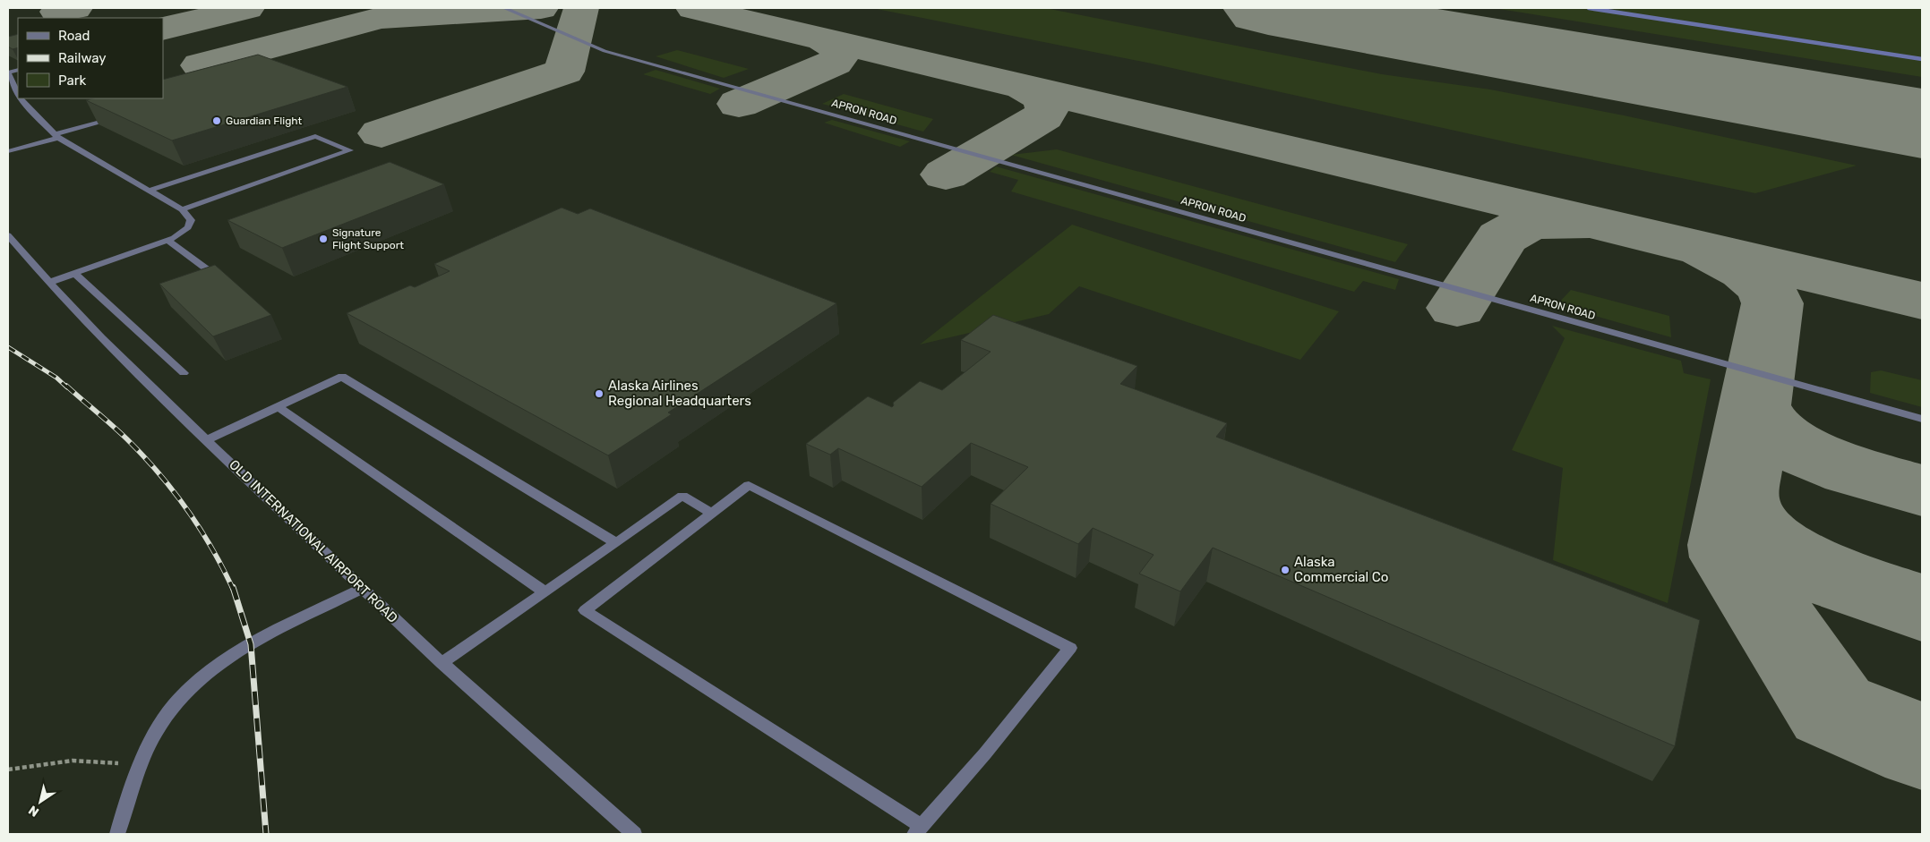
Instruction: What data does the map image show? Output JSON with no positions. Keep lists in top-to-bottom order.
{
  "streets": {
    "street": ["APRON ROAD", "OLD INTERNATIONAL AIRPORT ROAD"]
  },
  "places": [
    "Guardian Flight",
    "Signature Flight Support",
    "Alaska Airlines Regional Headquarters",
    "Alaska Commercial Co"
  ],
  "legend": ["Road", "Railway", "Park"],
  "north": "bottom left"
}
